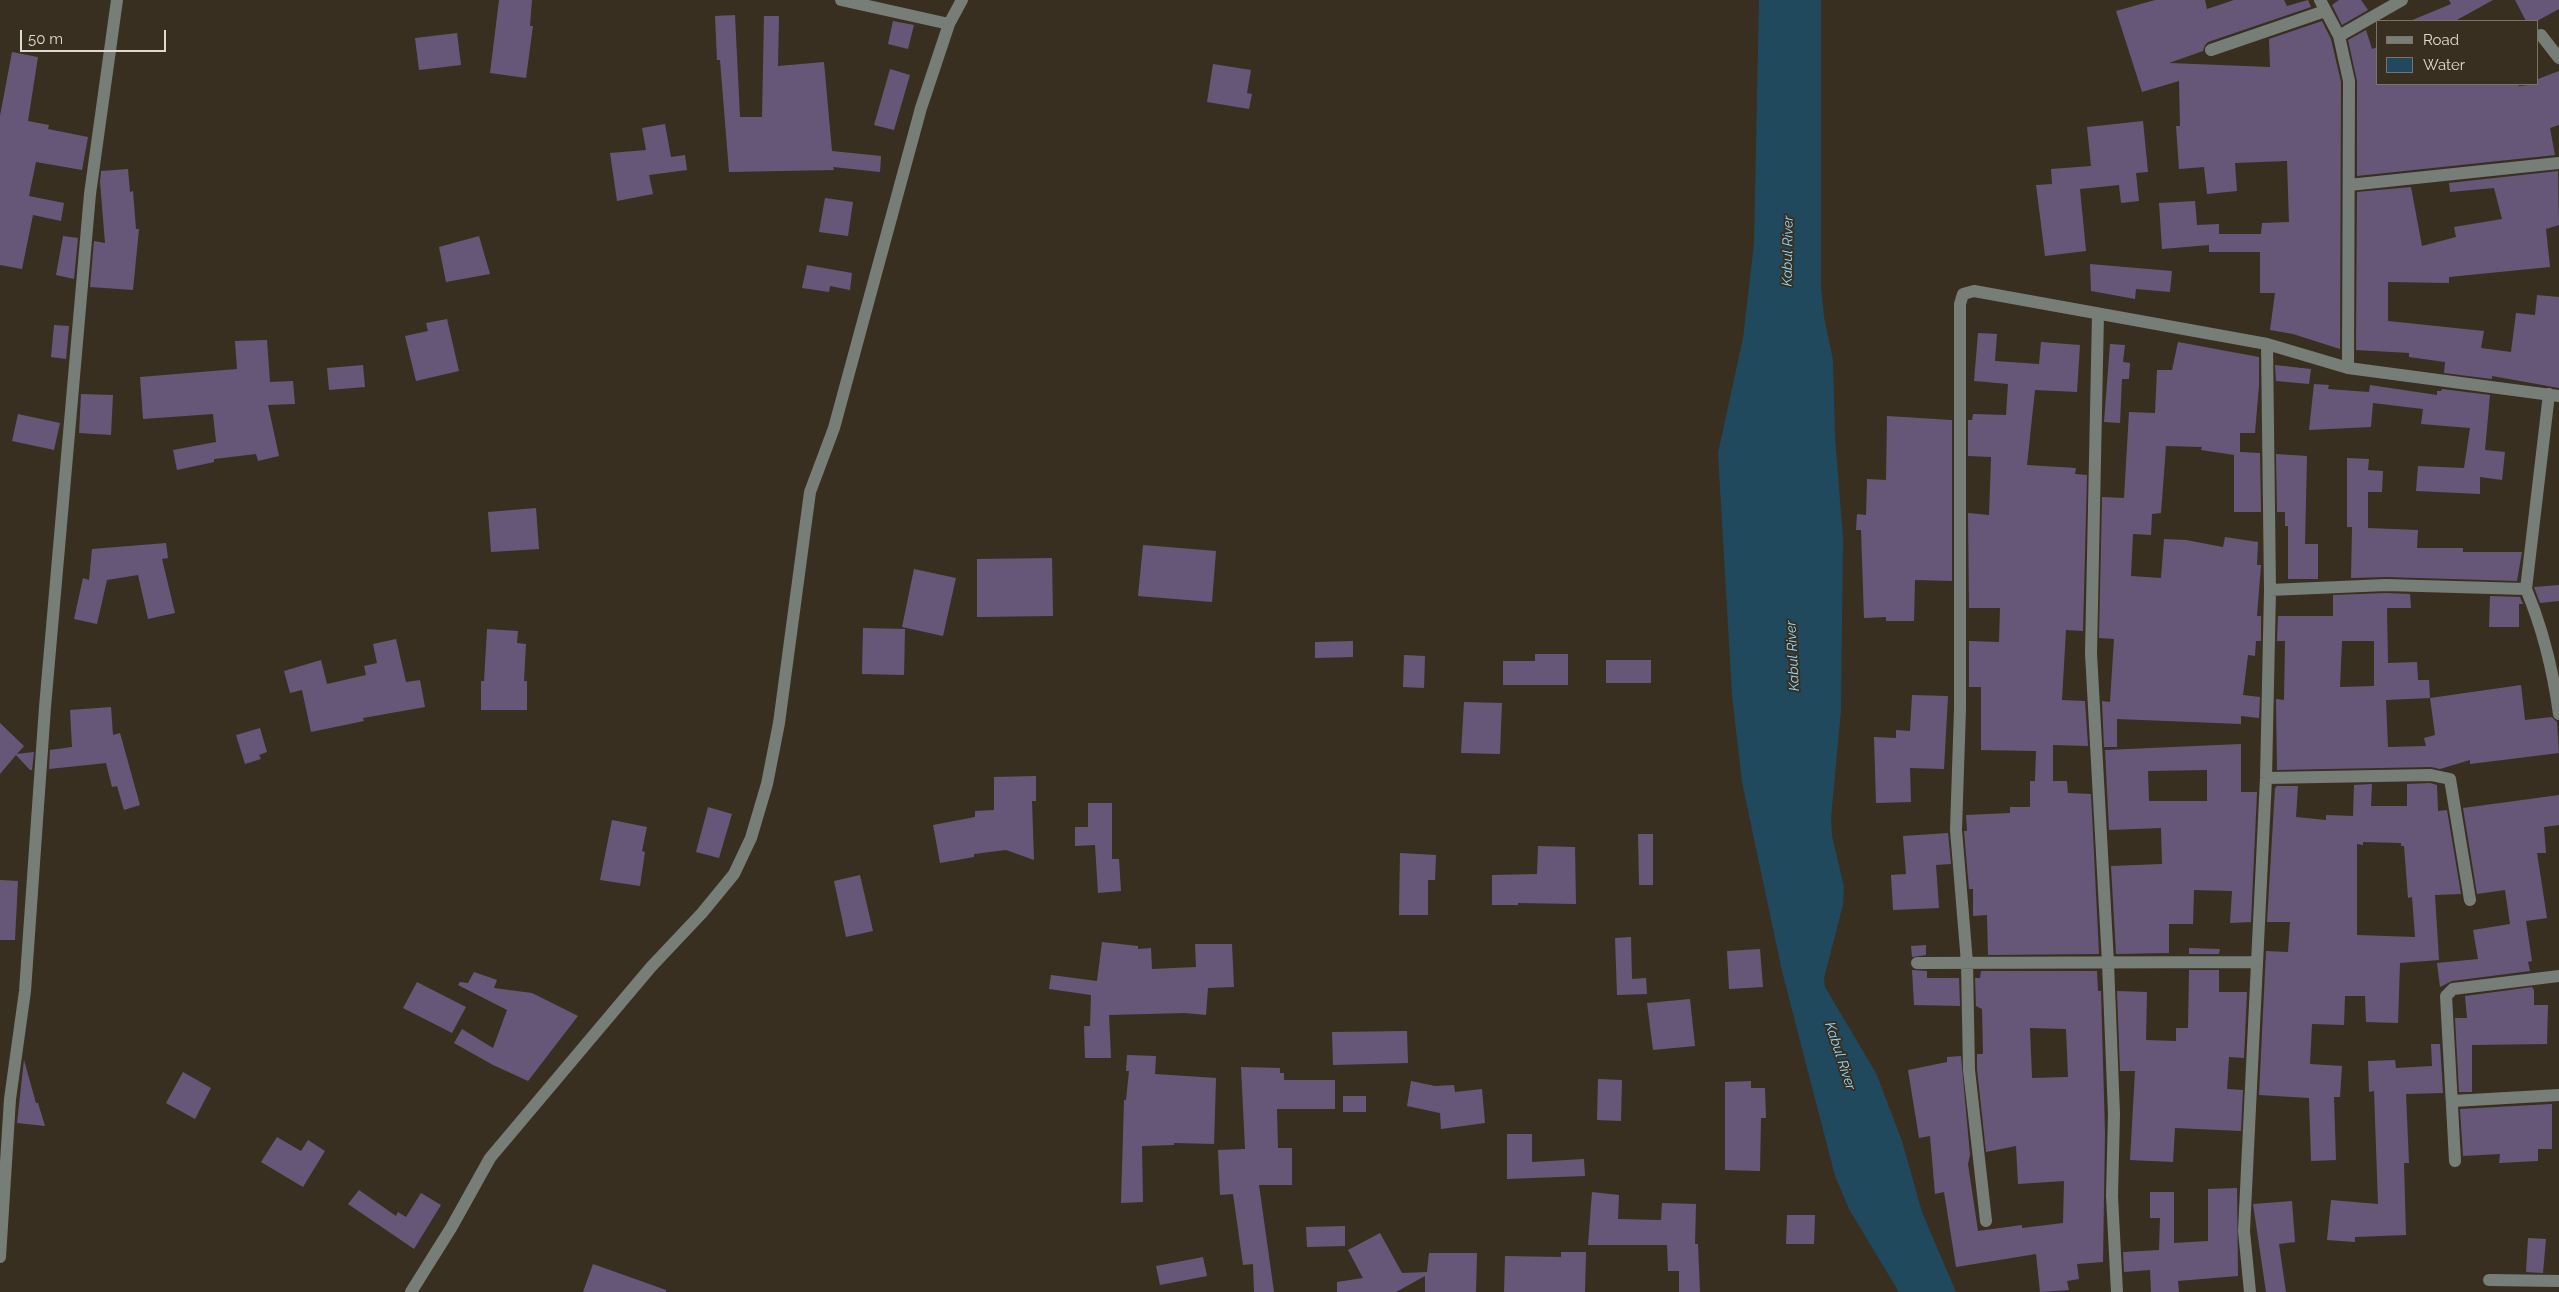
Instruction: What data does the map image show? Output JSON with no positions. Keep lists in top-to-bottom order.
{
  "water": ["Kabul River"],
  "legend": ["Road", "Water"],
  "scale_bar": "50 m"
}
